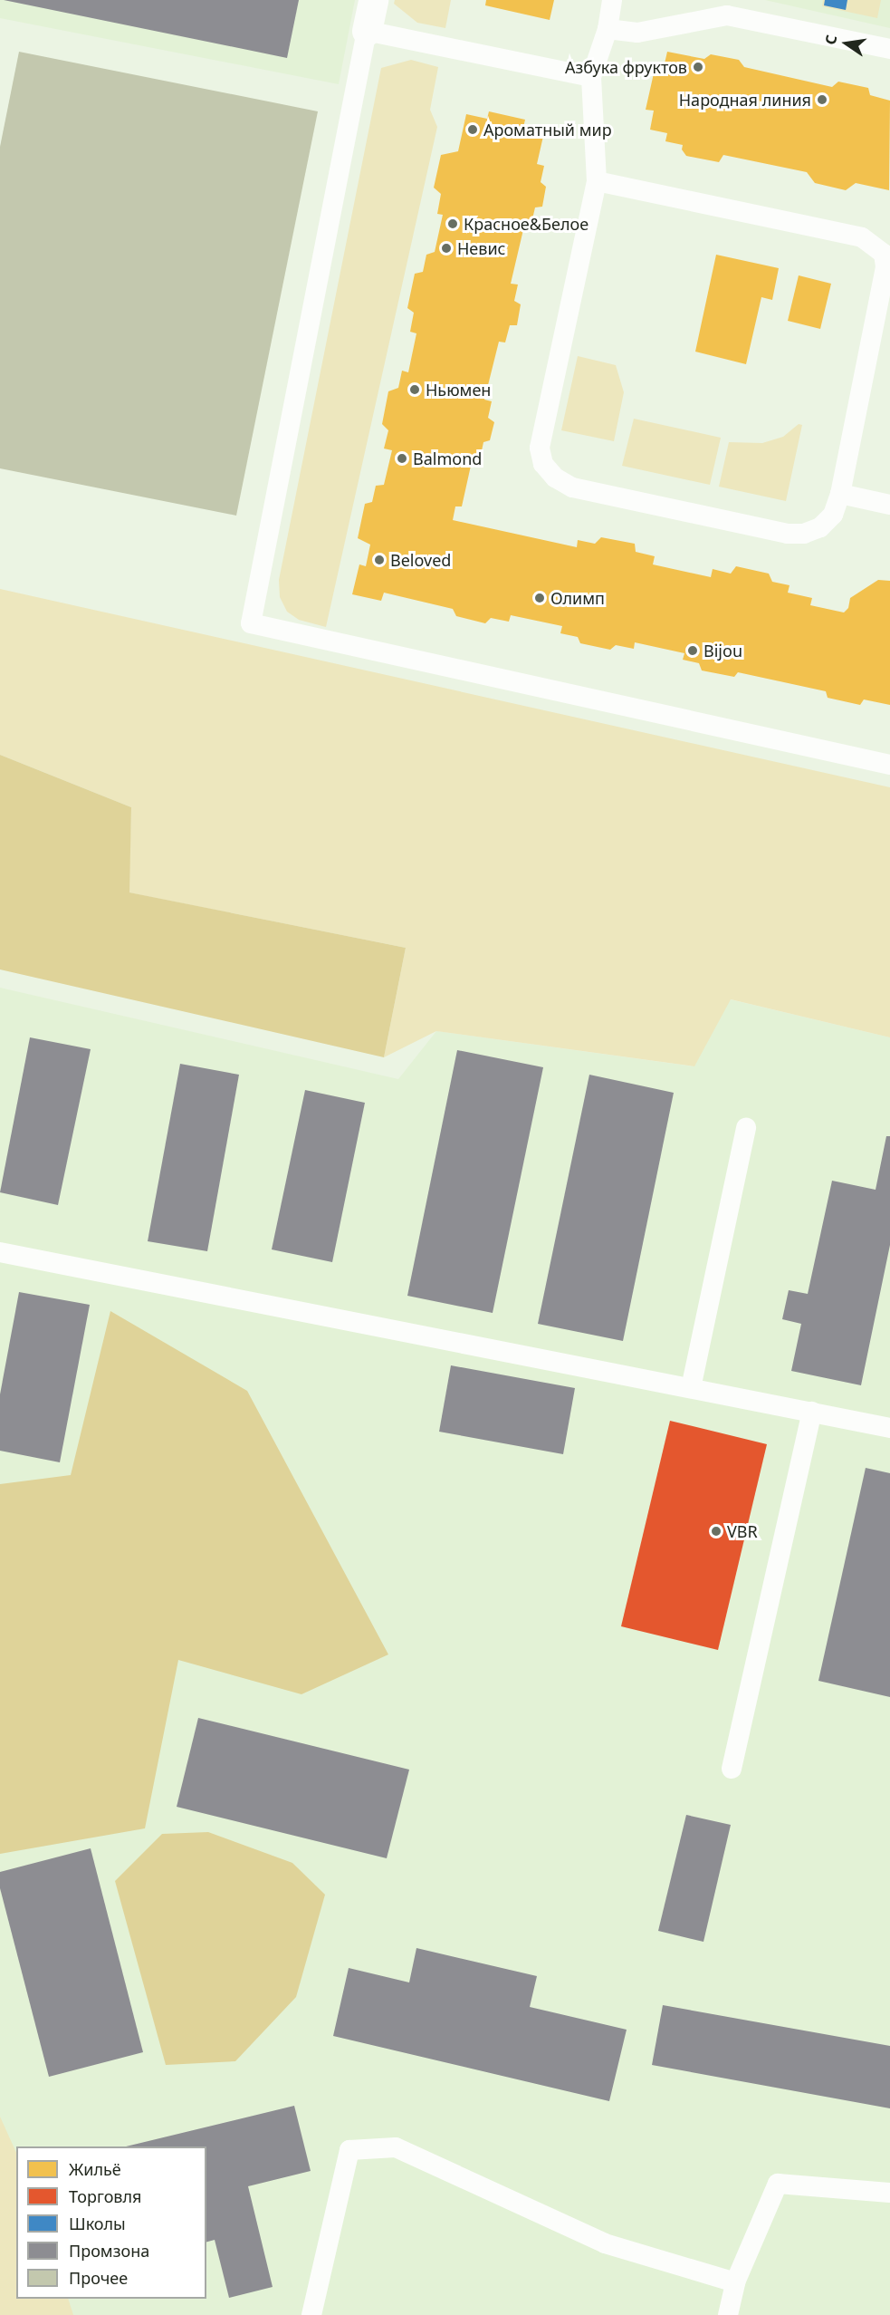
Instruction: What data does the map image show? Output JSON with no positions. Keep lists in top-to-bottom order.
{
  "places": [
    "Азбука фруктов",
    "Народная линия",
    "Ароматный мир",
    "Красное&Белое",
    "Невис",
    "Ньюмен",
    "Balmond",
    "Beloved",
    "Олимп",
    "Bijou",
    "VBR"
  ],
  "legend": [
    "Жильё",
    "Торговля",
    "Школы",
    "Промзона",
    "Прочее"
  ],
  "north": "left"
}
